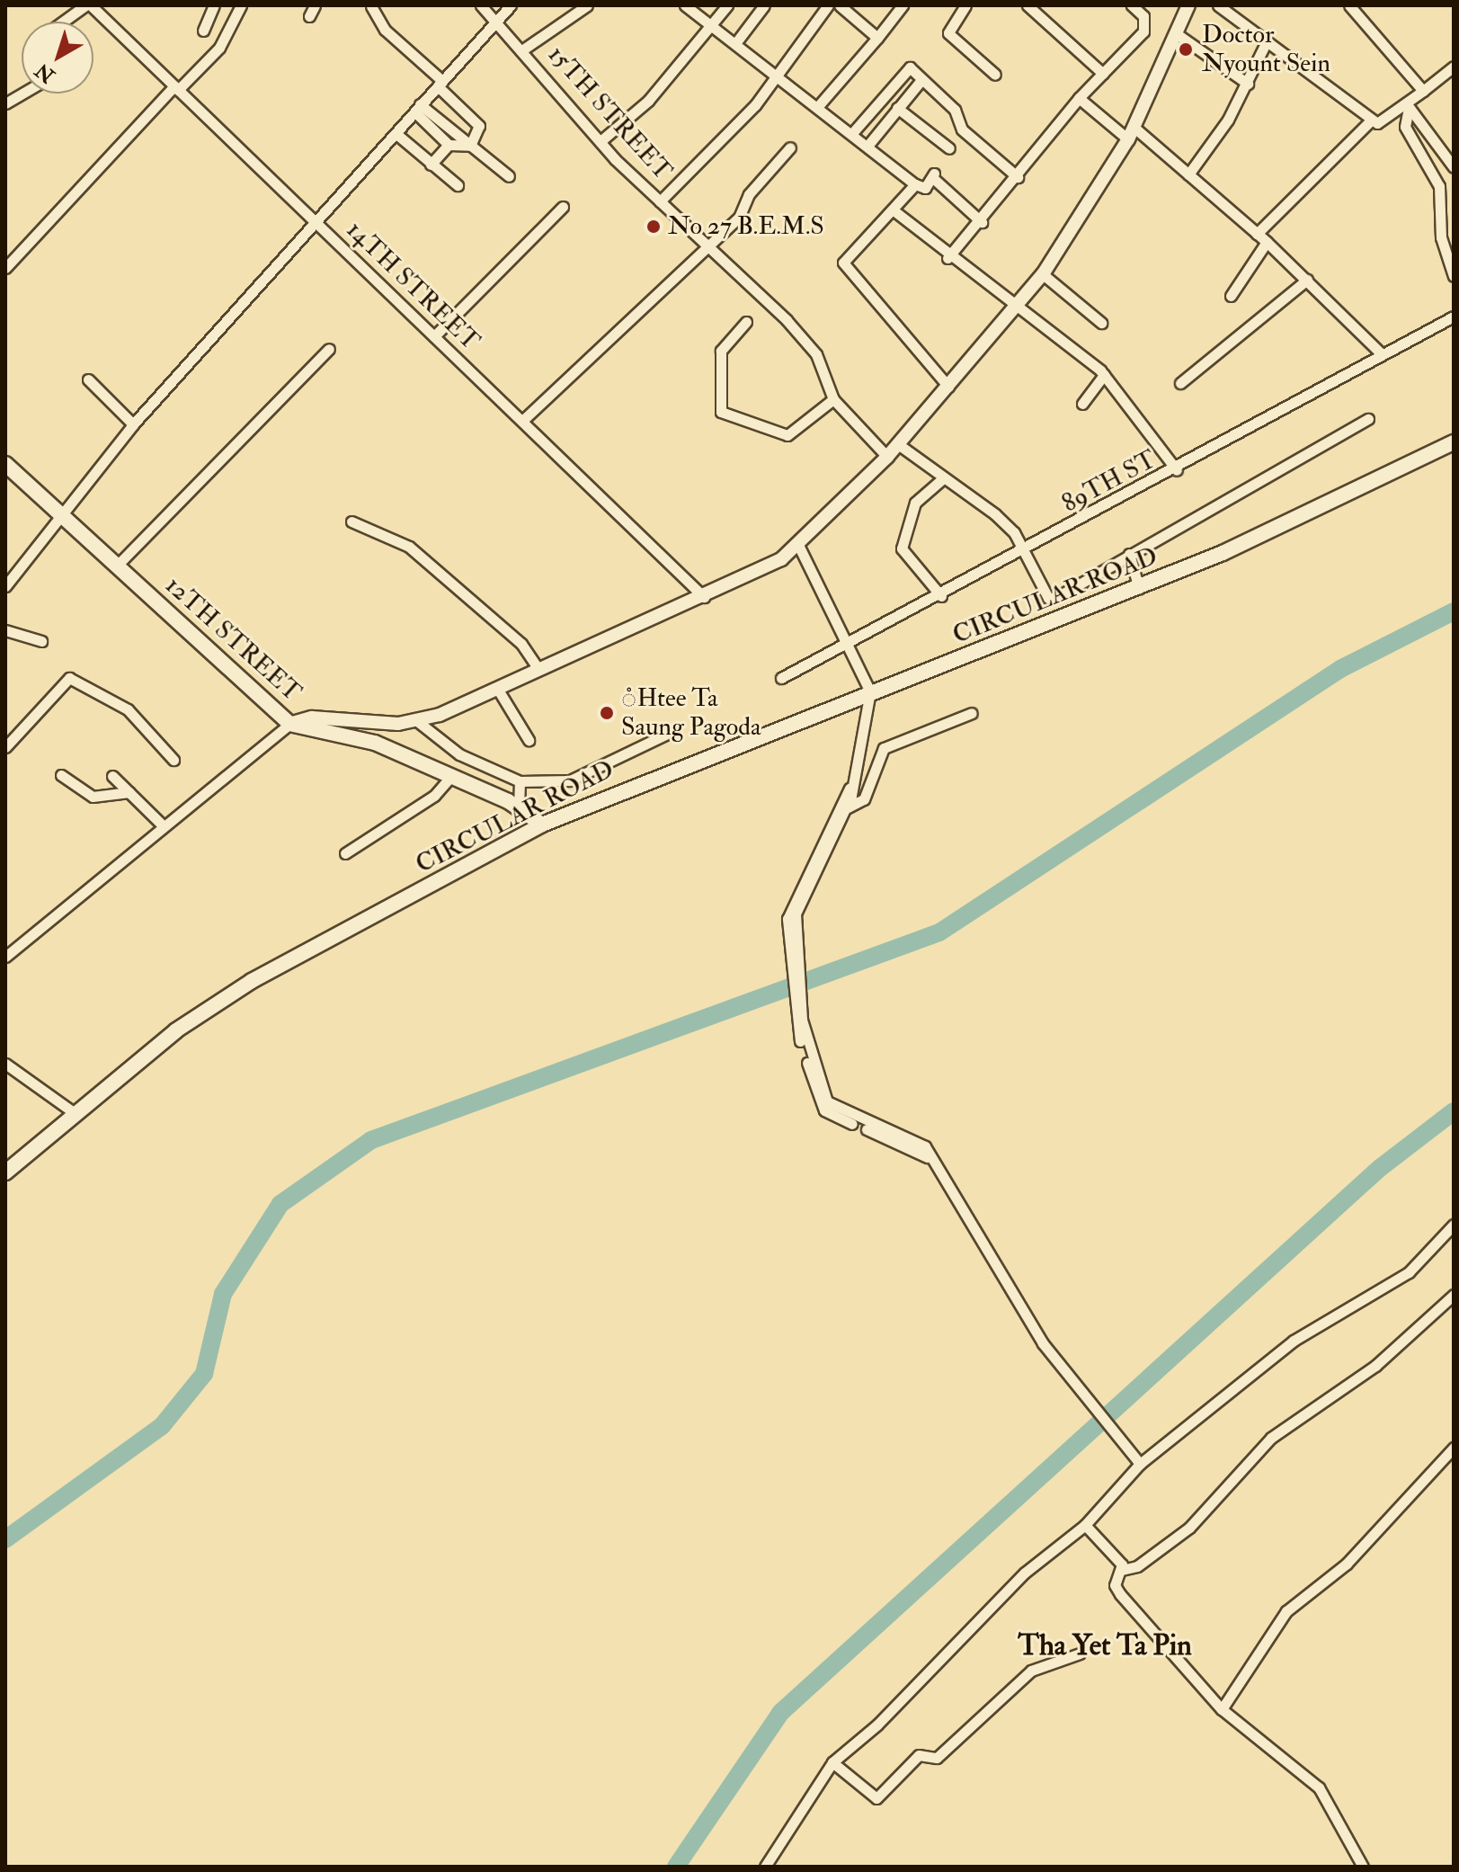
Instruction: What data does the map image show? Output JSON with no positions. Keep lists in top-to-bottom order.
{
  "streets": {
    "main road": ["CIRCULAR ROAD", "12TH STREET"],
    "street": ["15TH STREET", "14TH STREET", "89TH ST"]
  },
  "crossings": [
    ["CIRCULAR ROAD", "12TH STREET"]
  ],
  "districts": ["Tha Yet Ta Pin"],
  "places": ["Doctor Nyount Sein", "No 27 B.E.M.S", "ံHtee Ta Saung Pagoda"],
  "north": "bottom left"
}
